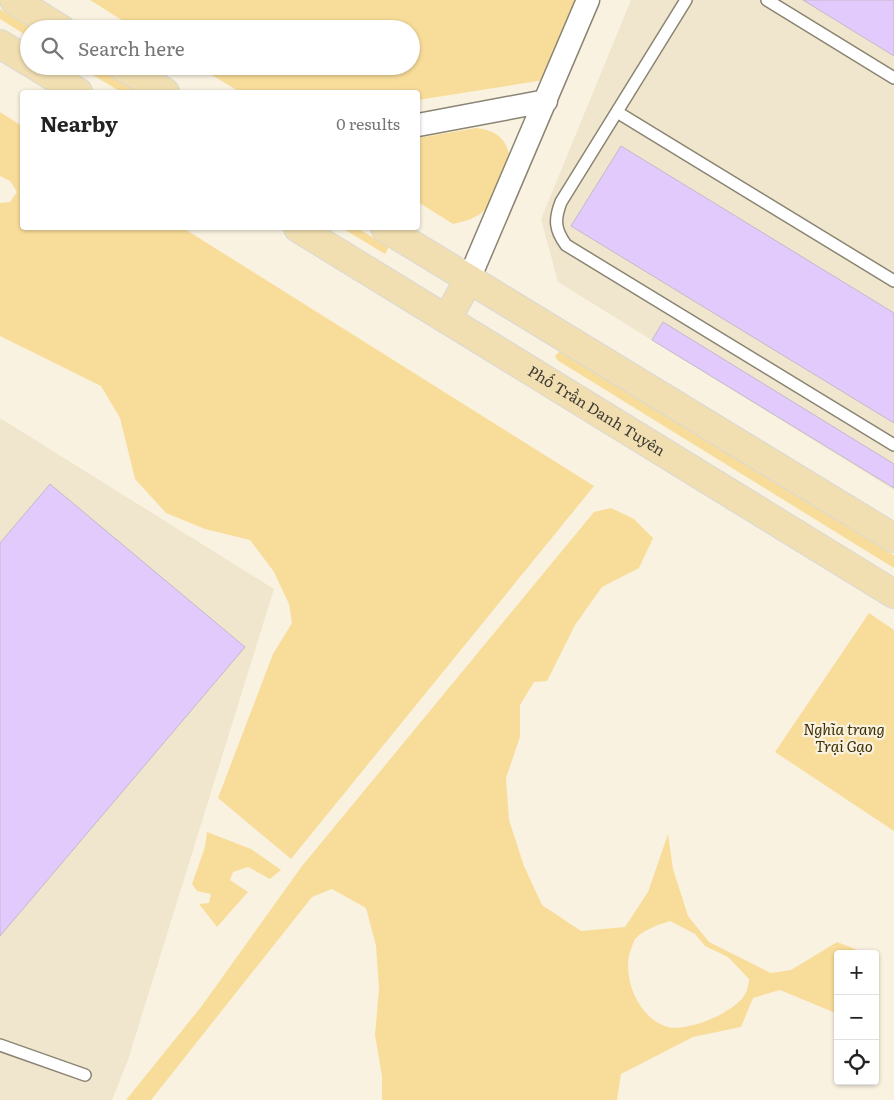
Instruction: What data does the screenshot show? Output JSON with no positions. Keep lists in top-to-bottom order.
{
  "streets": {
    "main road": ["Phố Trần Danh Tuyên"]
  },
  "parks": ["Nghĩa trang Trại Gạo"],
  "page": {
    "search": "Search here",
    "heading": ["Nearby", "0 results"],
    "map_buttons": ["+", "−"]
  }
}
